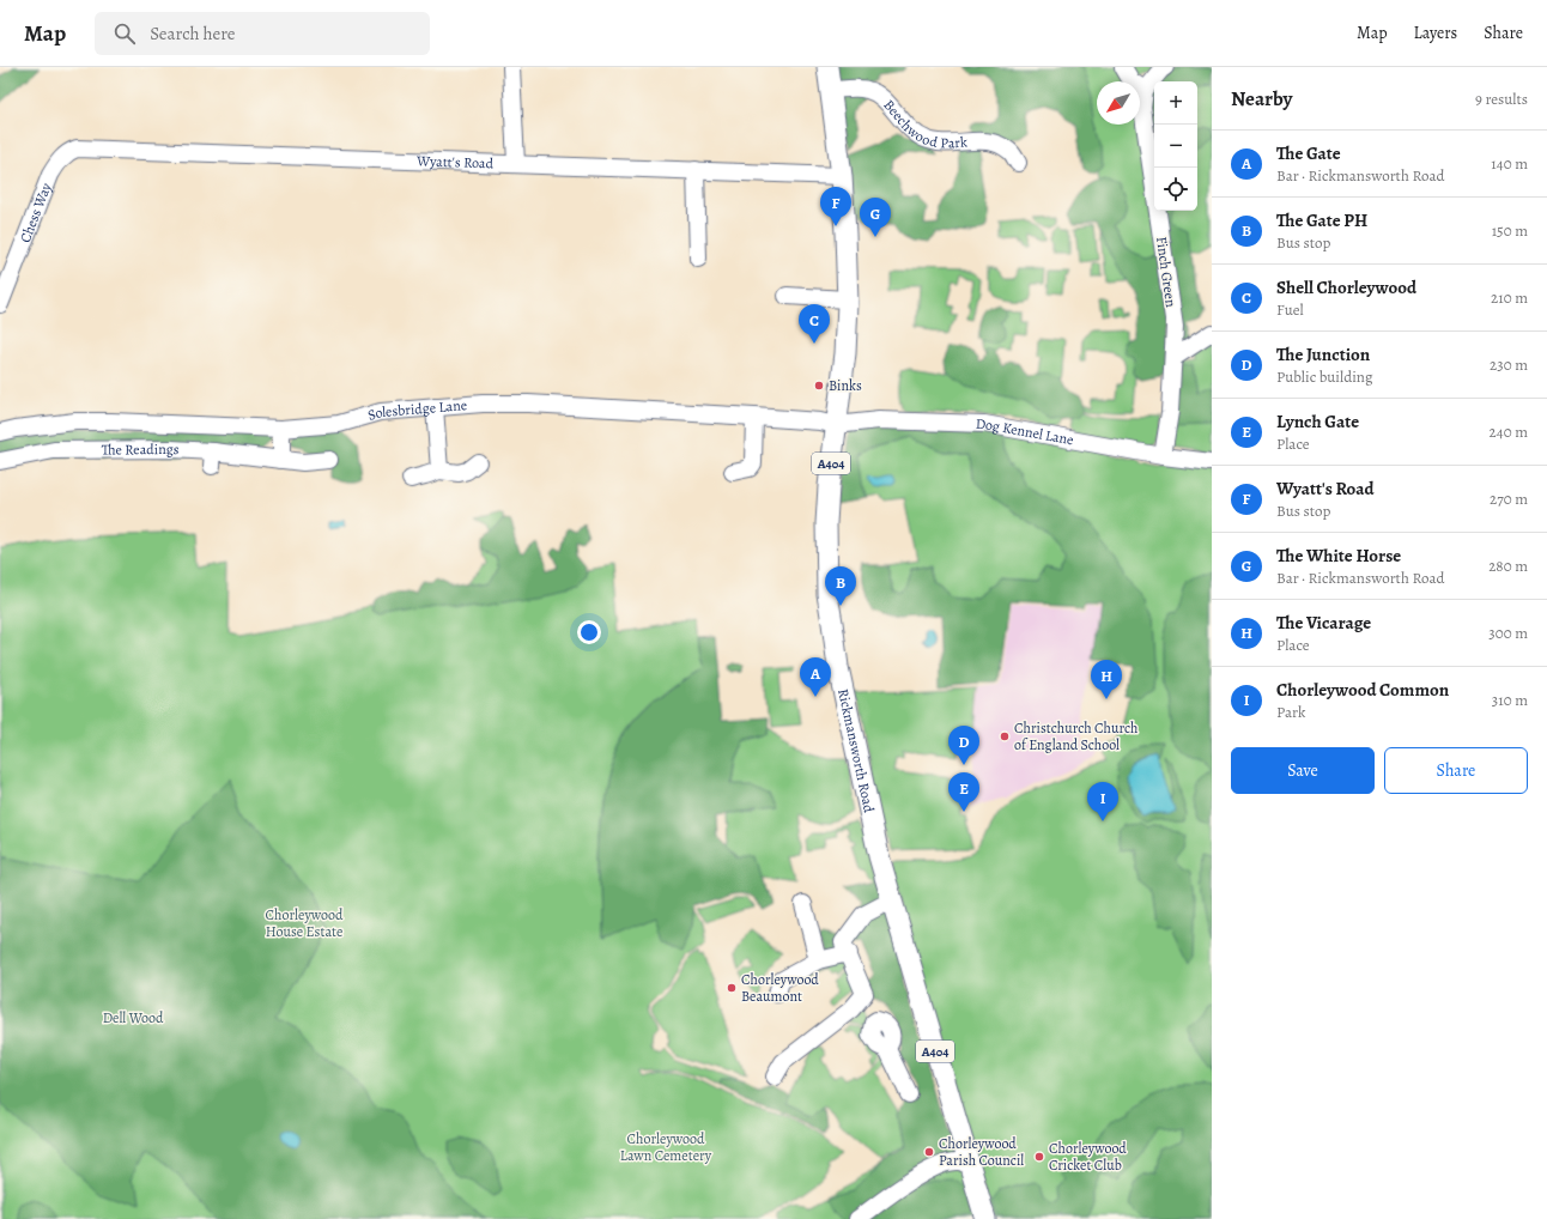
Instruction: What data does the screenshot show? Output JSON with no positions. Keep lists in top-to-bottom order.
{
  "streets": {
    "main road": ["A404", "Rickmansworth Road"],
    "street": [
      "Beechwood Park",
      "Wyatt's Road",
      "Chess Way",
      "Finch Green",
      "Solesbridge Lane",
      "Dog Kennel Lane",
      "The Readings"
    ]
  },
  "crossings": [
    ["Beechwood Park", "Rickmansworth Road"],
    ["Wyatt's Road", "Chess Way"],
    ["Wyatt's Road", "Rickmansworth Road"],
    ["Finch Green", "Dog Kennel Lane"],
    ["Solesbridge Lane", "Dog Kennel Lane"],
    ["Solesbridge Lane", "Rickmansworth Road"],
    ["Dog Kennel Lane", "Rickmansworth Road"]
  ],
  "parks": ["Chorleywood House Estate", "Dell Wood", "Chorleywood Lawn Cemetery"],
  "places": [
    "Binks",
    "Christchurch Church of England School",
    "Chorleywood Beaumont",
    "Chorleywood Parish Council",
    "Chorleywood Cricket Club"
  ],
  "north": "bottom left",
  "page": {
    "header": "Map",
    "search": "Search here",
    "nav": ["Map", "Layers", "Share"],
    "heading": ["Nearby", "9 results"],
    "map_buttons": ["+", "−"],
    "list": [
      {
        "mark": "A",
        "name": "The Gate",
        "note": "Bar · Rickmansworth Road",
        "value": "140 m"
      },
      {
        "mark": "B",
        "name": "The Gate PH",
        "note": "Bus stop",
        "value": "150 m"
      },
      {
        "mark": "C",
        "name": "Shell Chorleywood",
        "note": "Fuel",
        "value": "210 m"
      },
      {
        "mark": "D",
        "name": "The Junction",
        "note": "Public building",
        "value": "230 m"
      },
      {
        "mark": "E",
        "name": "Lynch Gate",
        "note": "Place",
        "value": "240 m"
      },
      {
        "mark": "F",
        "name": "Wyatt's Road",
        "note": "Bus stop",
        "value": "270 m"
      },
      {
        "mark": "G",
        "name": "The White Horse",
        "note": "Bar · Rickmansworth Road",
        "value": "280 m"
      },
      {
        "mark": "H",
        "name": "The Vicarage",
        "note": "Place",
        "value": "300 m"
      },
      {
        "mark": "I",
        "name": "Chorleywood Common",
        "note": "Park",
        "value": "310 m"
      }
    ],
    "pins": [
      "F",
      "G",
      "C",
      "B",
      "A",
      "H",
      "D",
      "E",
      "I"
    ],
    "buttons": ["Save", "Share"]
  }
}
